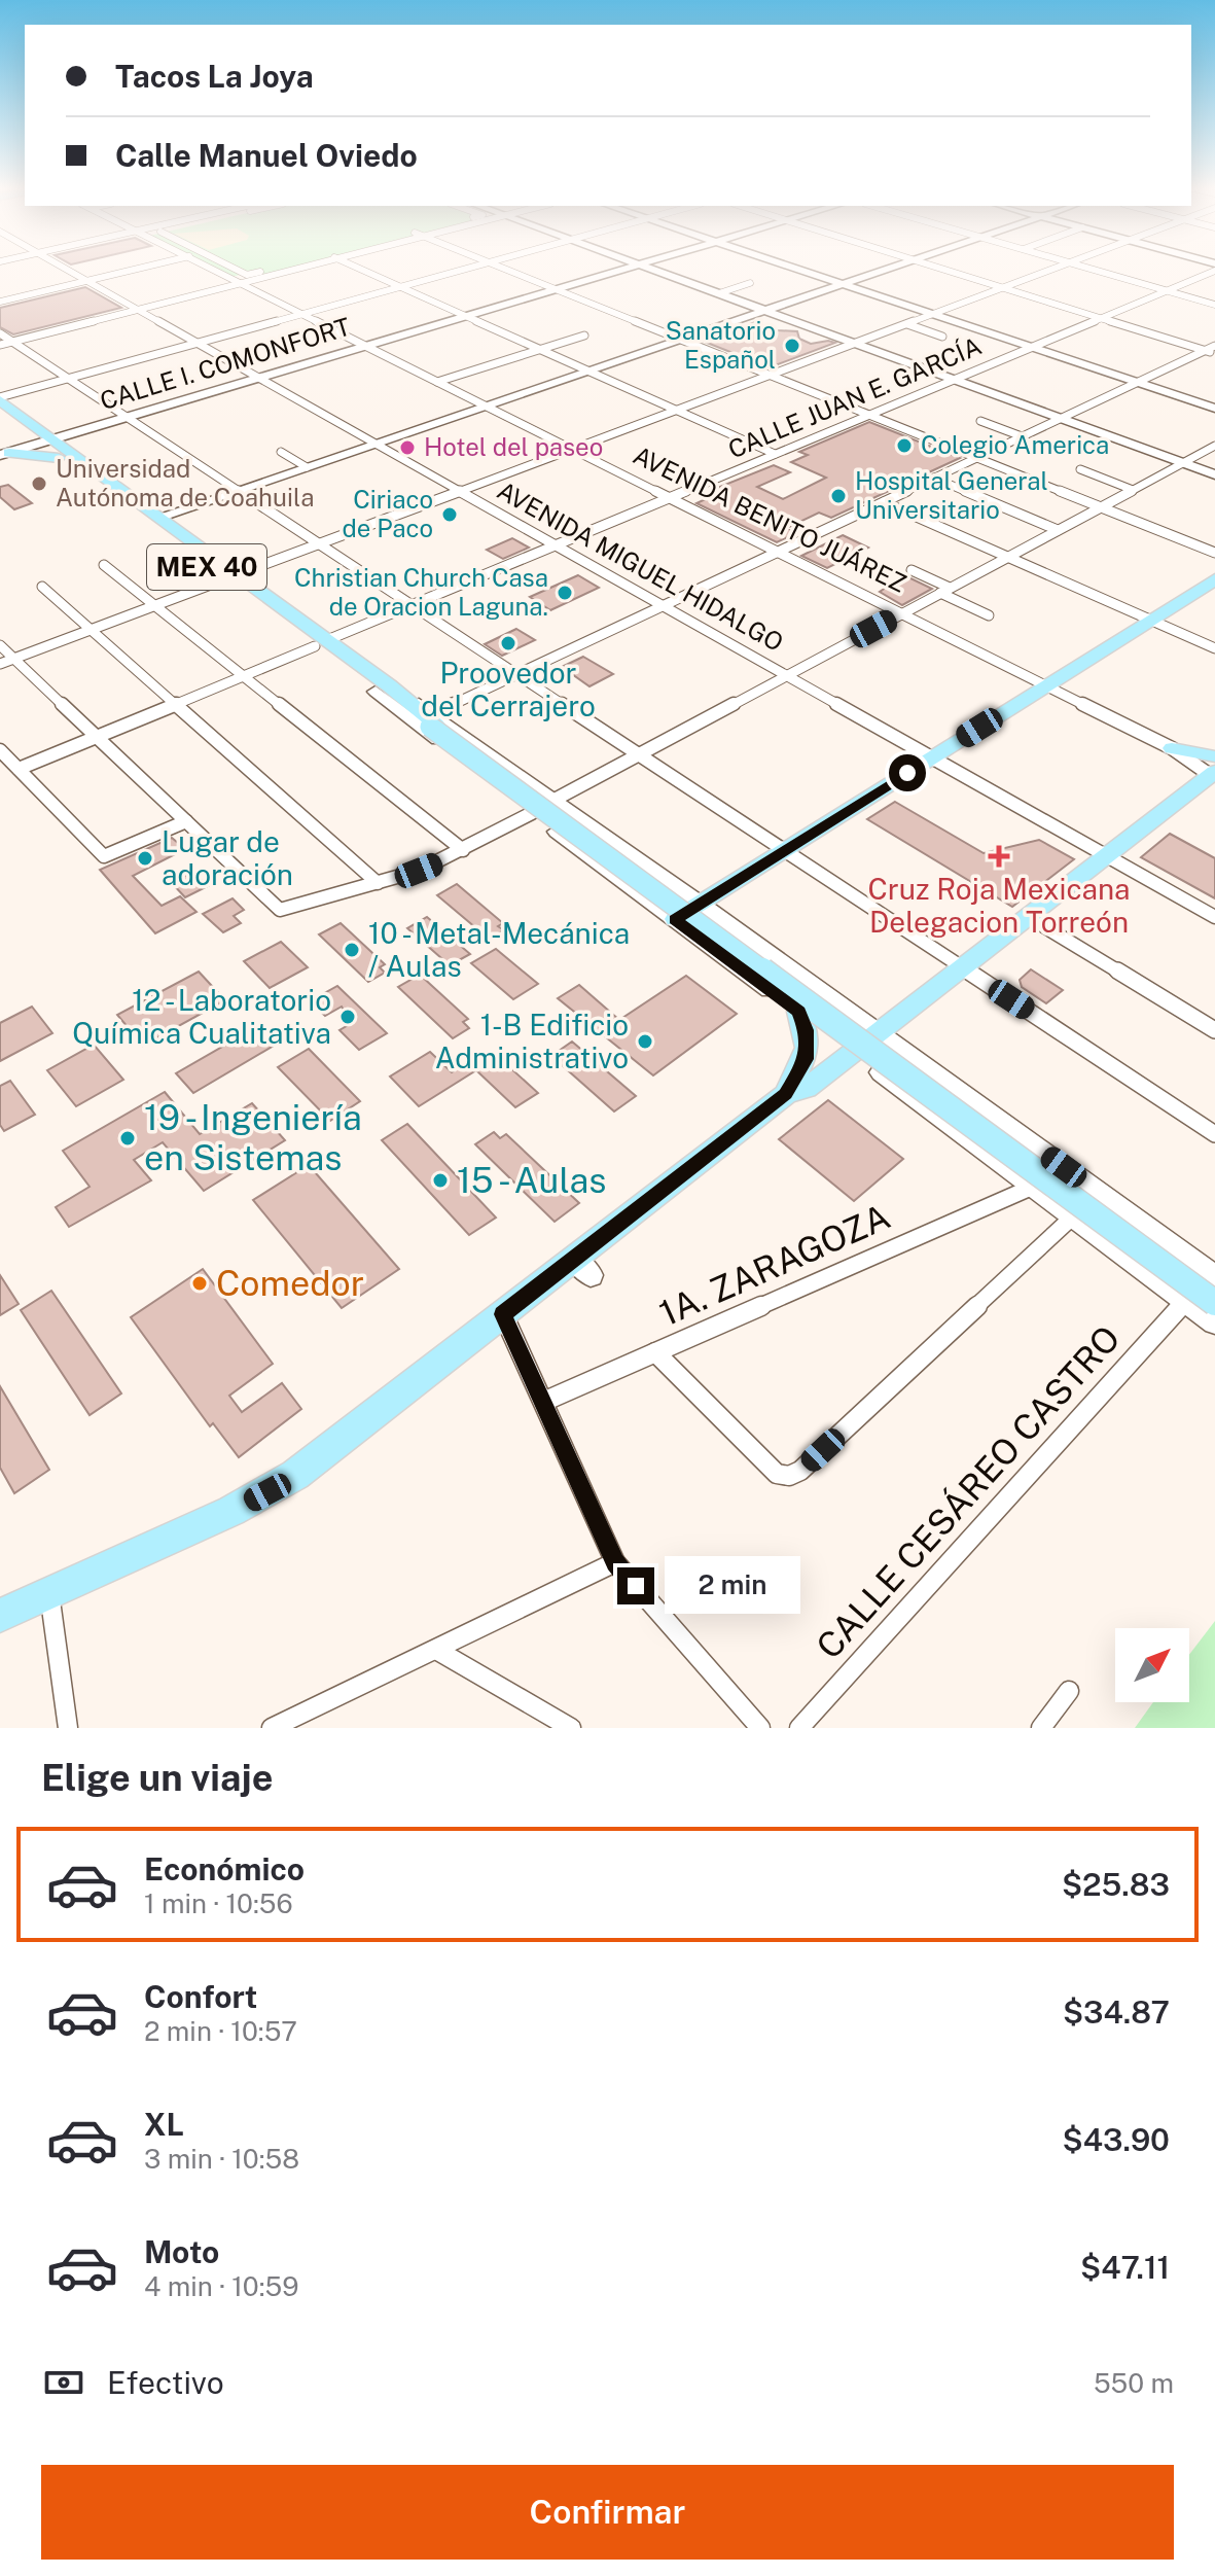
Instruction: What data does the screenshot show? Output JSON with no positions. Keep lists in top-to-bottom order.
{
  "streets": {
    "main road": ["AVENIDA BENITO JUÁREZ", "MEX 40"],
    "street": [
      "CALLE I. COMONFORT",
      "CALLE JUAN E. GARCÍA",
      "AVENIDA MIGUEL HIDALGO",
      "1A. ZARAGOZA",
      "CALLE CESÁREO CASTRO"
    ]
  },
  "crossings": [
    ["CALLE I. COMONFORT", "AVENIDA BENITO JUÁREZ"],
    ["CALLE I. COMONFORT", "MEX 40"],
    ["CALLE I. COMONFORT", "AVENIDA MIGUEL HIDALGO"],
    ["CALLE JUAN E. GARCÍA", "AVENIDA BENITO JUÁREZ"],
    ["CALLE JUAN E. GARCÍA", "MEX 40"],
    ["CALLE JUAN E. GARCÍA", "AVENIDA MIGUEL HIDALGO"],
    ["MEX 40", "1A. ZARAGOZA"],
    ["MEX 40", "CALLE CESÁREO CASTRO"]
  ],
  "places": {
    "other": [
      "Sanatorio Español",
      "Colegio America",
      "Hotel del paseo",
      "Universidad Autónoma de Coahuila",
      "Hospital General Universitario",
      "Ciriaco de Paco",
      "Christian Church Casa de Oracion Laguna.",
      "Proovedor del Cerrajero",
      "Lugar de adoración",
      "10 - Metal-Mecánica / Aulas",
      "12 - Laboratorio Química Cualitativa",
      "1-B Edificio Administrativo",
      "19 - Ingeniería en Sistemas",
      "15 - Aulas",
      "Comedor"
    ],
    "health": ["Cruz Roja Mexicana Delegacion Torreón"]
  },
  "north": "top right",
  "page": {
    "banner": ["Tacos La Joya", "Calle Manuel Oviedo"],
    "bubble": "2 min",
    "heading": "Elige un viaje",
    "list": [
      {
        "name": "Económico",
        "note": "1 min · 10:56",
        "value": "$25.83"
      },
      {
        "name": "Confort",
        "note": "2 min · 10:57",
        "value": "$34.87"
      },
      {
        "name": "XL",
        "note": "3 min · 10:58",
        "value": "$43.90"
      },
      {
        "name": "Moto",
        "note": "4 min · 10:59",
        "value": "$47.11"
      }
    ],
    "pay": ["Efectivo", "550 m"],
    "buttons": "Confirmar"
  }
}
